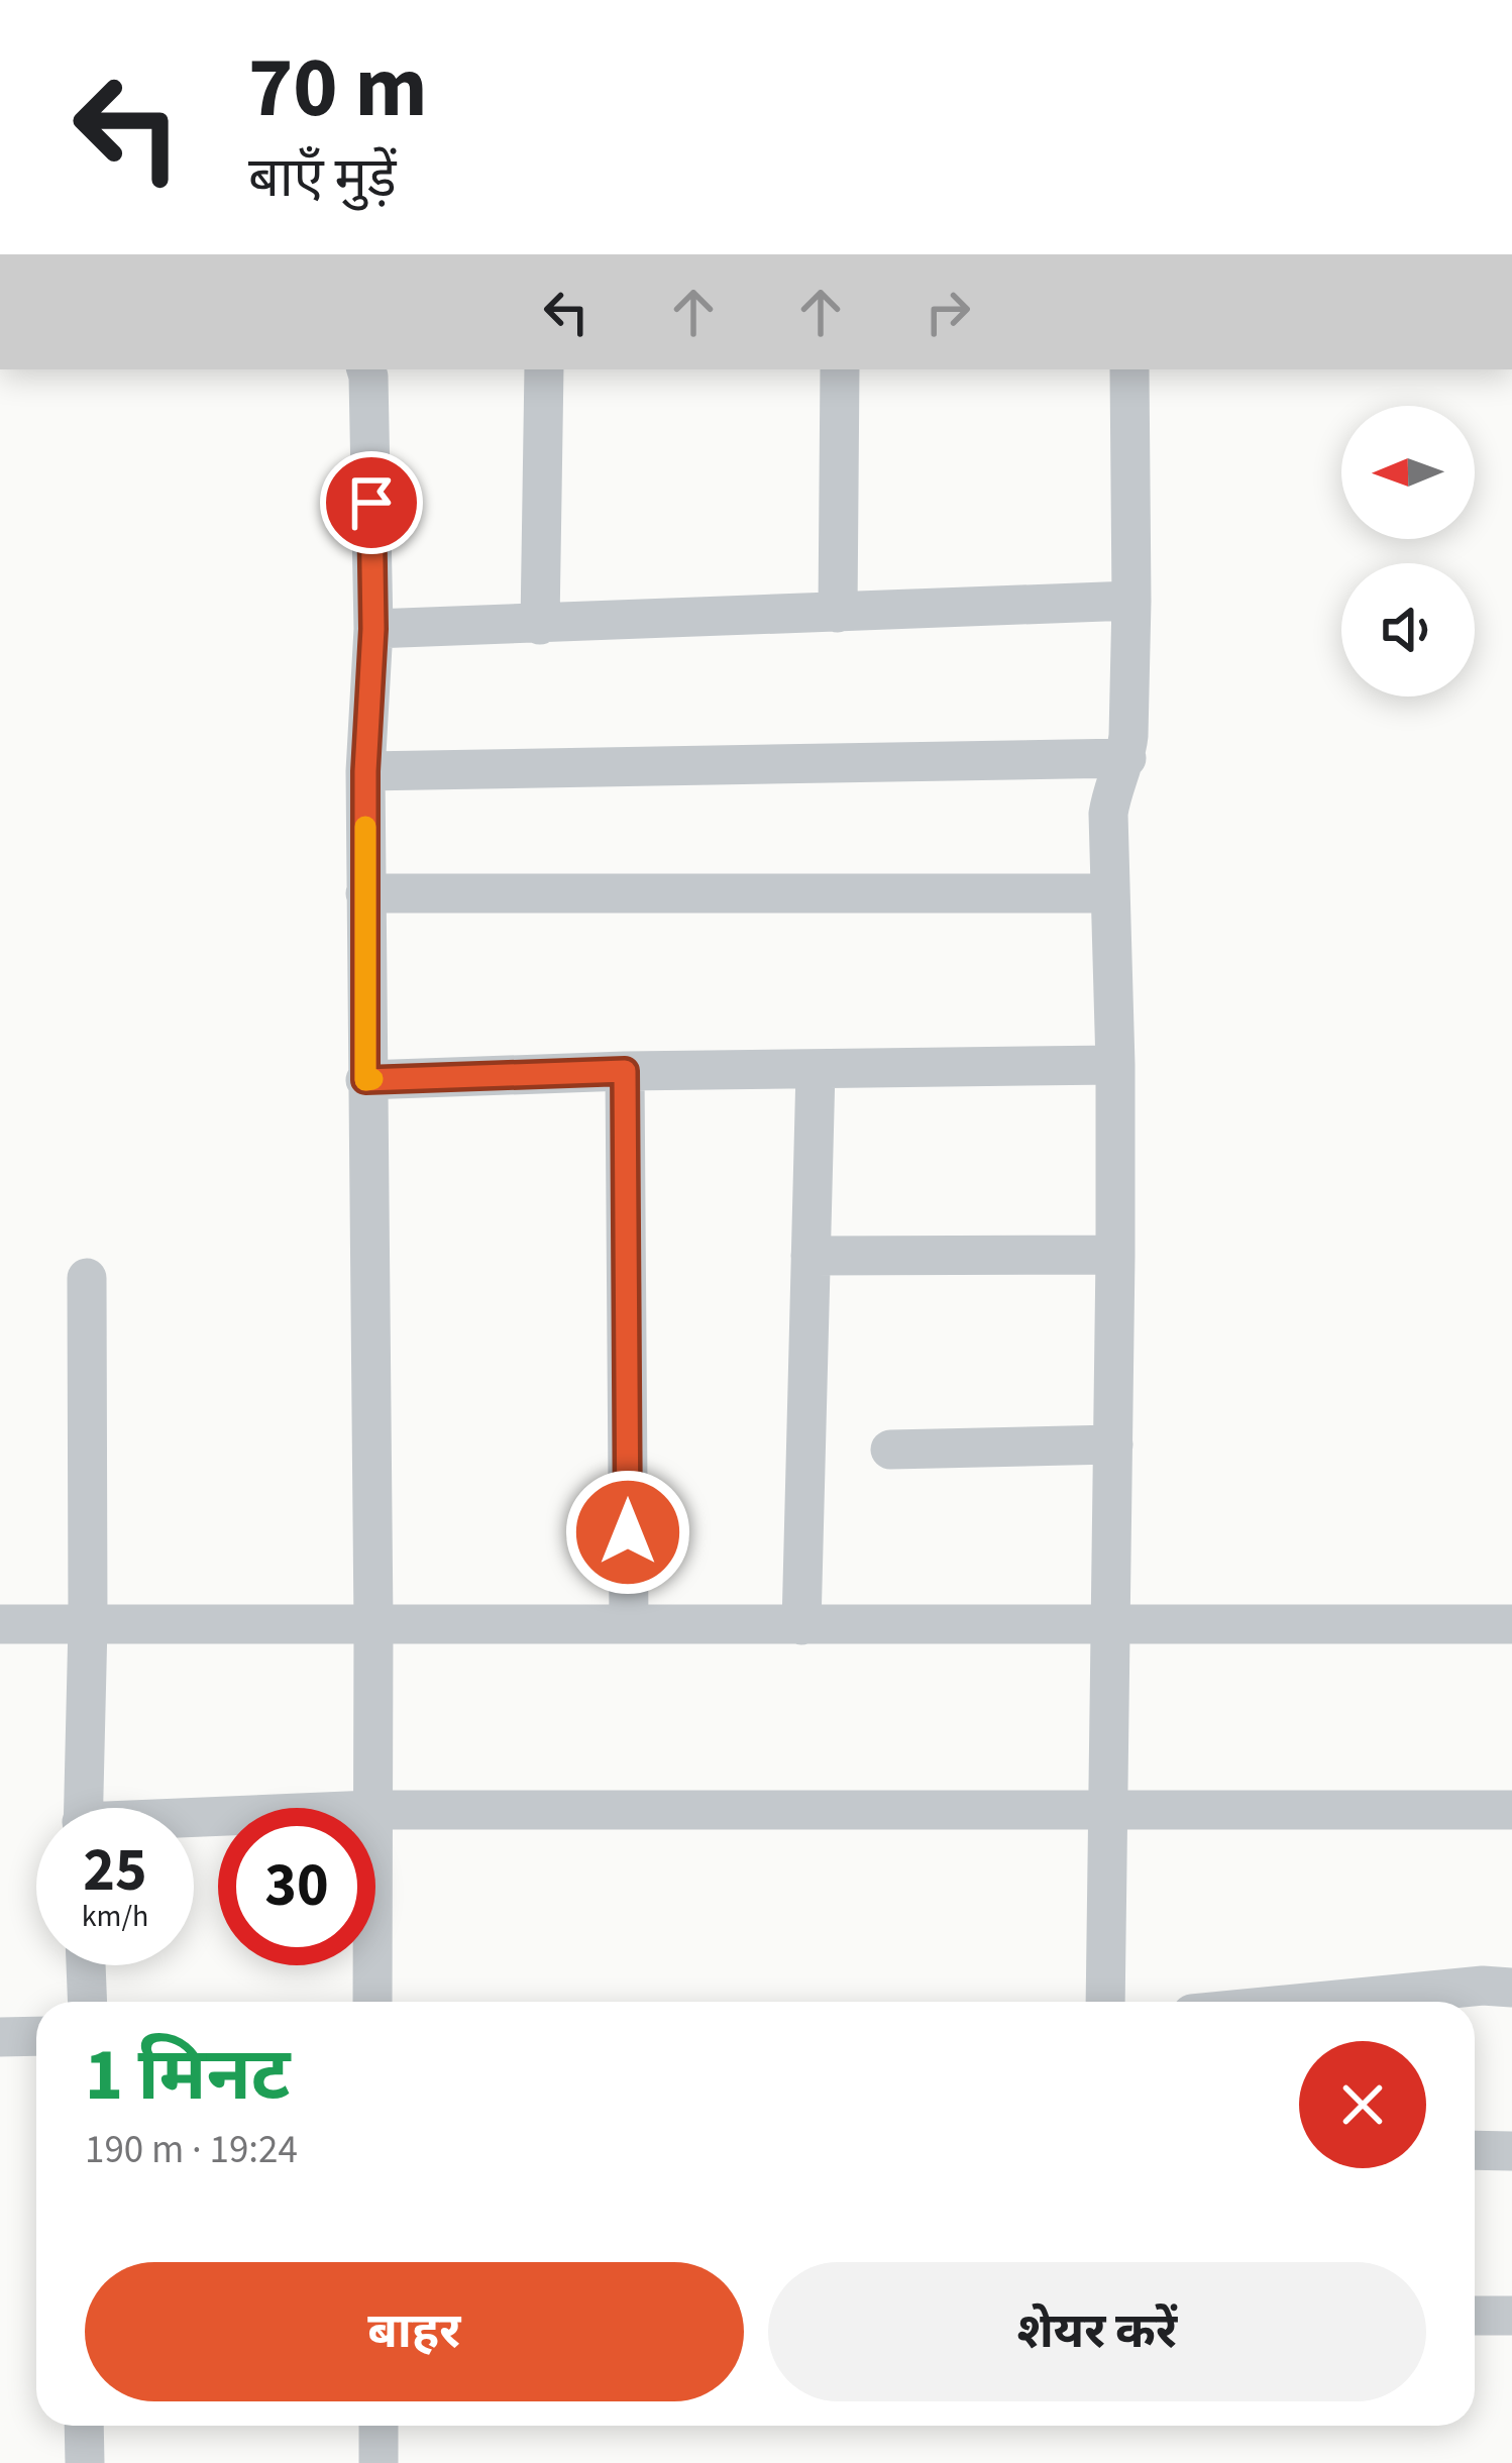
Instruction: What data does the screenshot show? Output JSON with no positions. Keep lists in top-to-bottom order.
{
  "north": "left",
  "page": {
    "turn": ["70 m", "बाएँ मुड़ें"],
    "speed": "25 km/h",
    "limit": "30",
    "heading": ["1 मिनट", "190 m · 19:24"],
    "buttons": ["बाहर", "शेयर करें"]
  }
}
